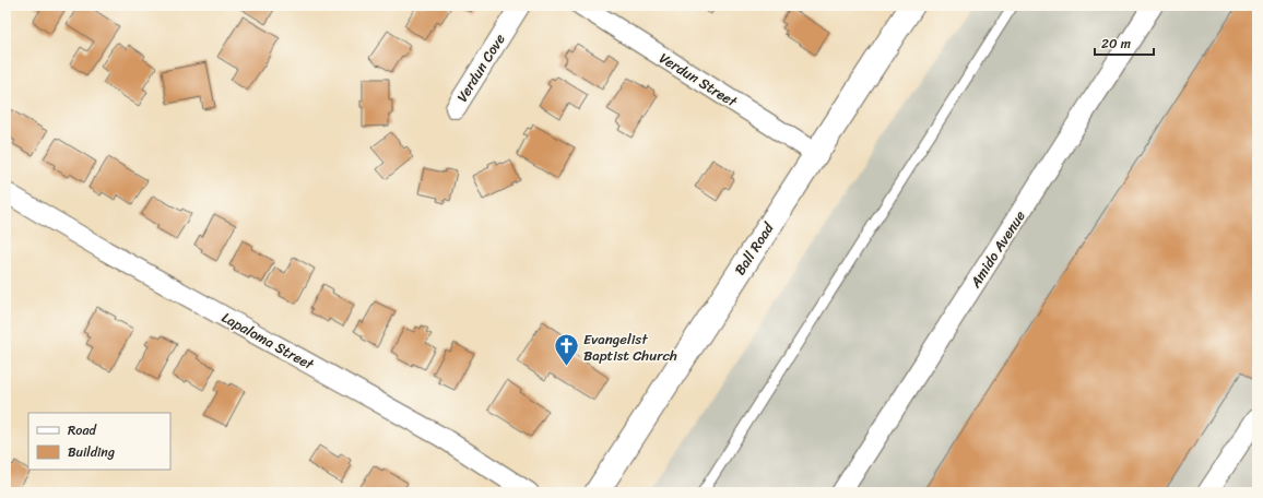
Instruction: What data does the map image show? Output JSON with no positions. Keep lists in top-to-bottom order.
{
  "streets": {
    "main road": ["Ball Road"],
    "street": [
      "Verdun Cove",
      "Verdun Street",
      "Amido Avenue",
      "Lapaloma Street"
    ]
  },
  "crossings": [
    ["Verdun Street", "Ball Road"]
  ],
  "places": {
    "church": ["Evangelist Baptist Church"]
  },
  "legend": ["Road", "Building"],
  "scale_bar": "20 m"
}
